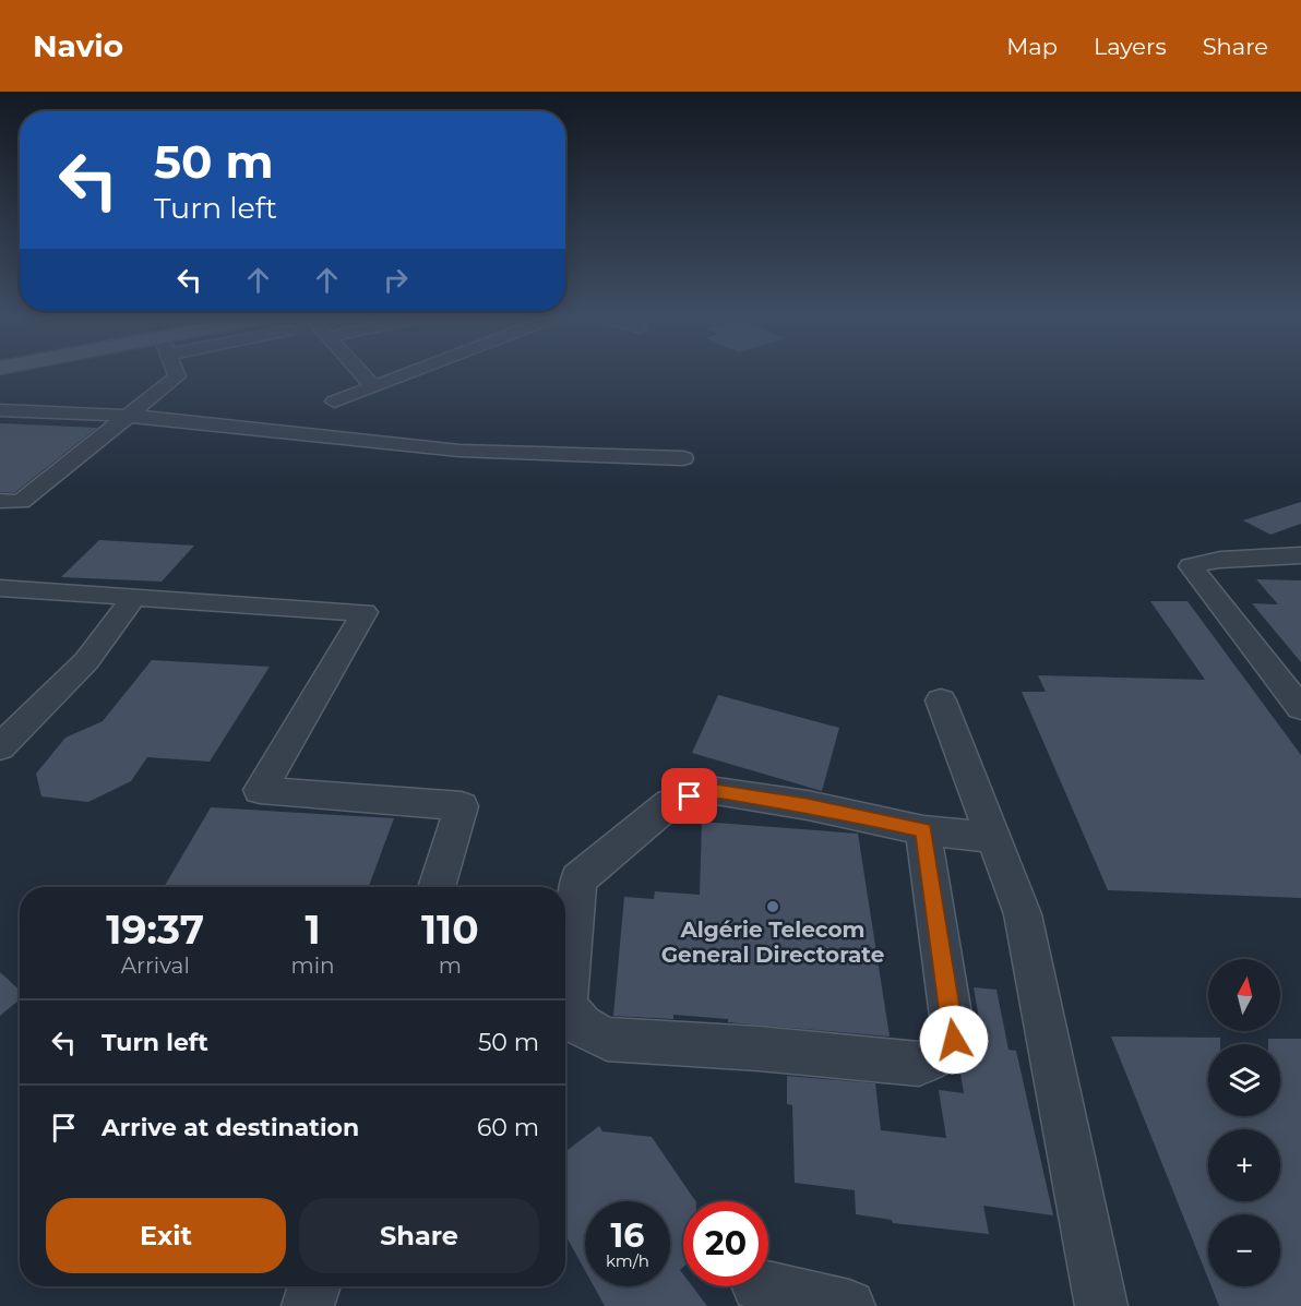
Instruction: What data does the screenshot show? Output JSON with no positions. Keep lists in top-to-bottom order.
{
  "places": ["Algérie Telecom General Directorate"],
  "north": "top",
  "page": {
    "header": "Navio",
    "nav": ["Map", "Layers", "Share"],
    "turn": ["50 m", "Turn left"],
    "eta": [
      "19:37",
      "Arrival",
      "1",
      "min",
      "110",
      "m"
    ],
    "map_buttons": ["+", "−"],
    "list": [
      {
        "name": "Turn left",
        "value": "50 m"
      },
      {
        "name": "Arrive at destination",
        "value": "60 m"
      }
    ],
    "buttons": ["Exit", "Share"],
    "speed": "16 km/h",
    "limit": "20"
  }
}
